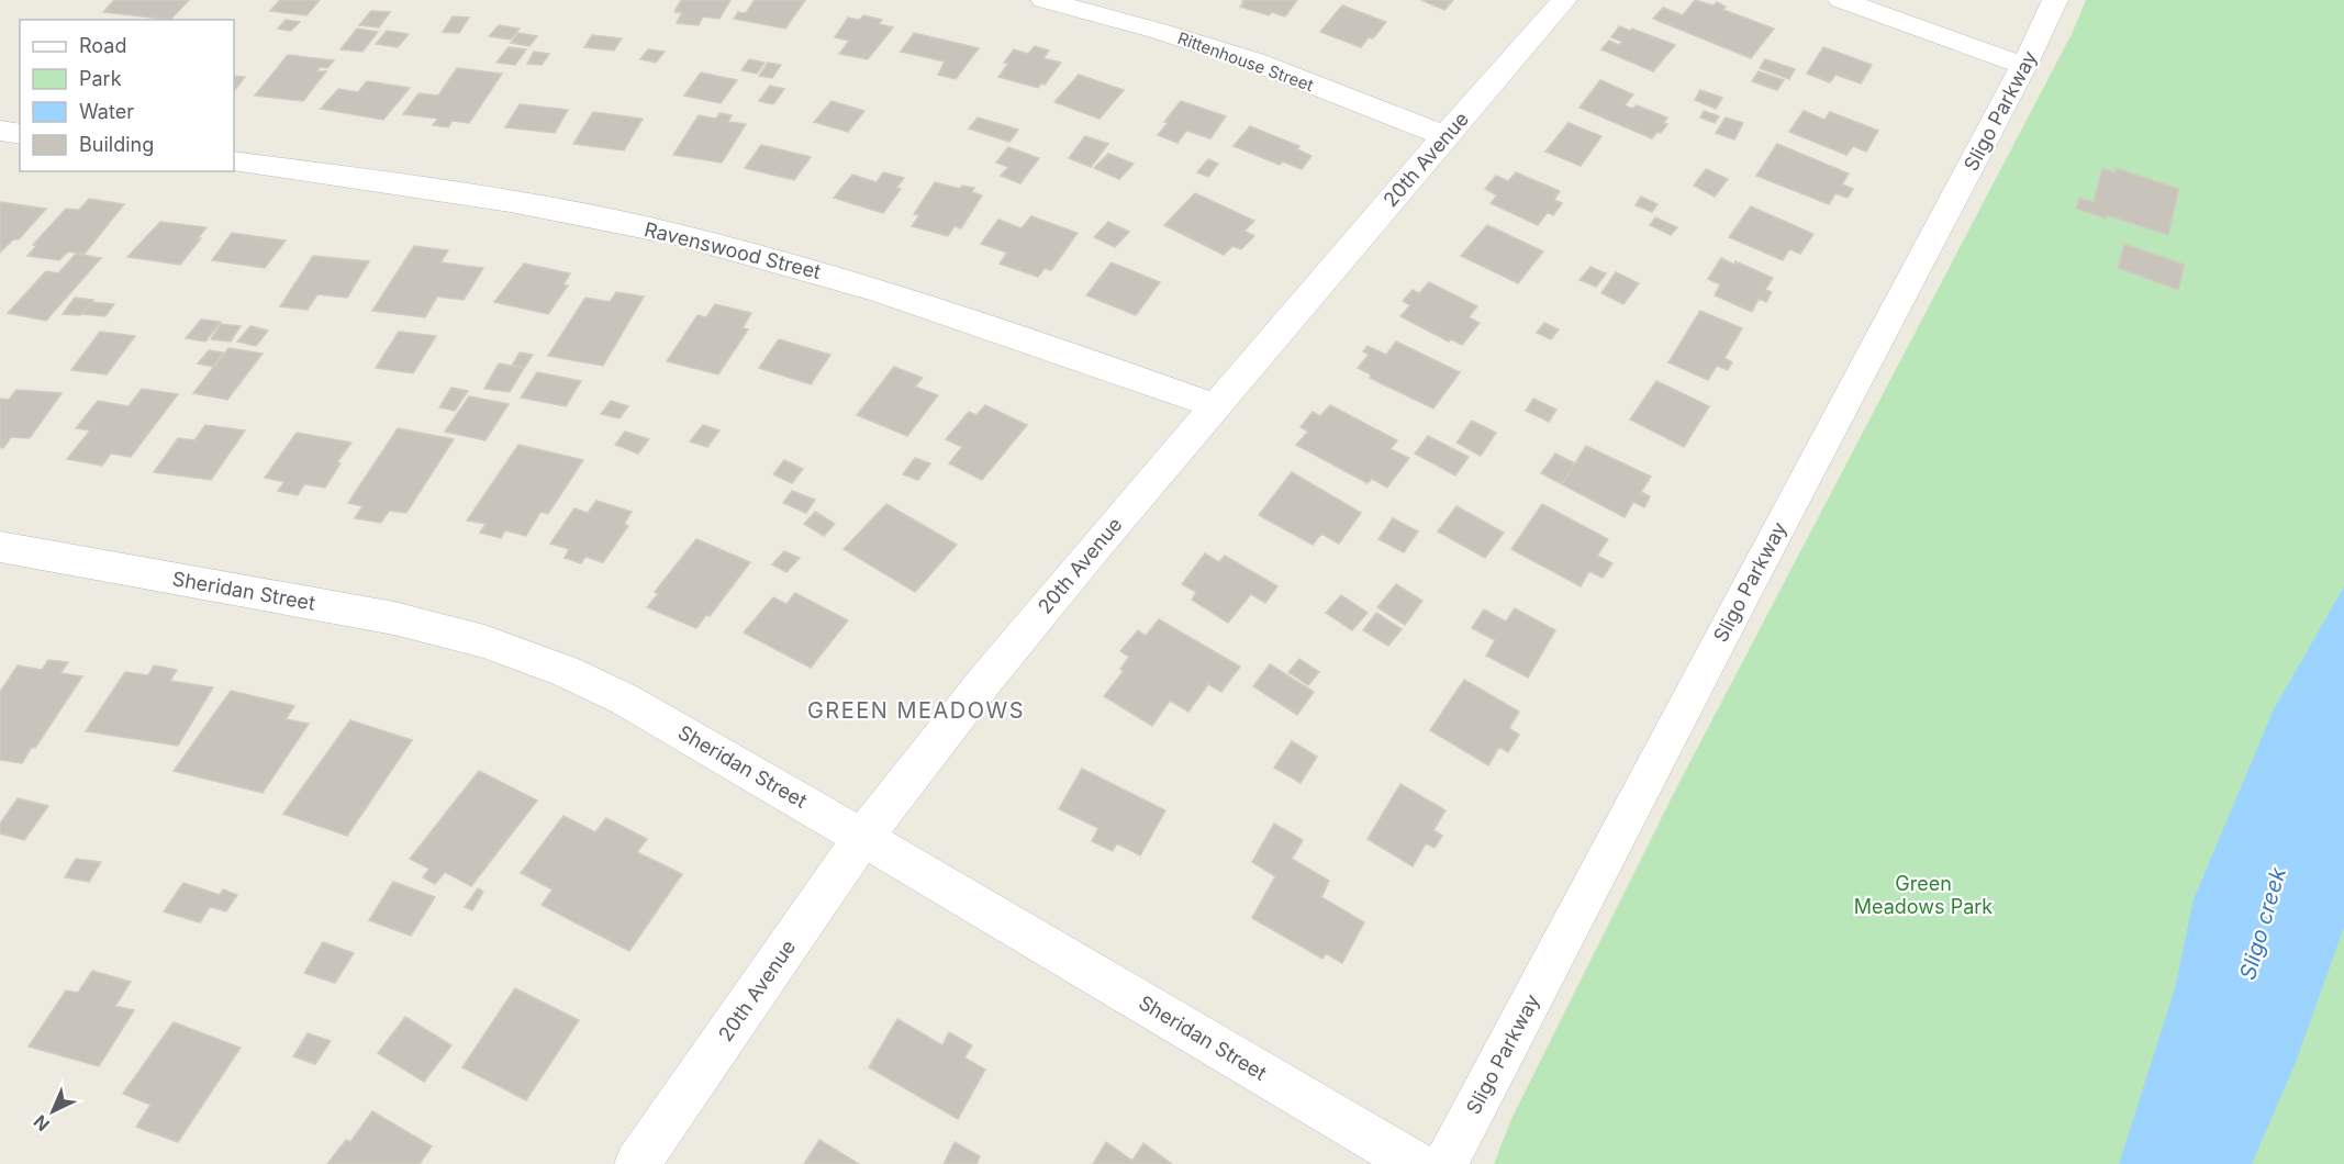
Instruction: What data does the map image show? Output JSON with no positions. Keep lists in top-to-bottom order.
{
  "streets": {
    "street": [
      "Rittenhouse Street",
      "Sligo Parkway",
      "20th Avenue",
      "Ravenswood Street",
      "Sheridan Street"
    ]
  },
  "crossings": [
    ["Rittenhouse Street", "20th Avenue"],
    ["20th Avenue", "Ravenswood Street"],
    ["20th Avenue", "Sheridan Street"]
  ],
  "districts": ["GREEN MEADOWS"],
  "water": ["Sligo creek"],
  "parks": ["Green Meadows Park"],
  "legend": [
    "Road",
    "Park",
    "Water",
    "Building"
  ],
  "north": "bottom left"
}
